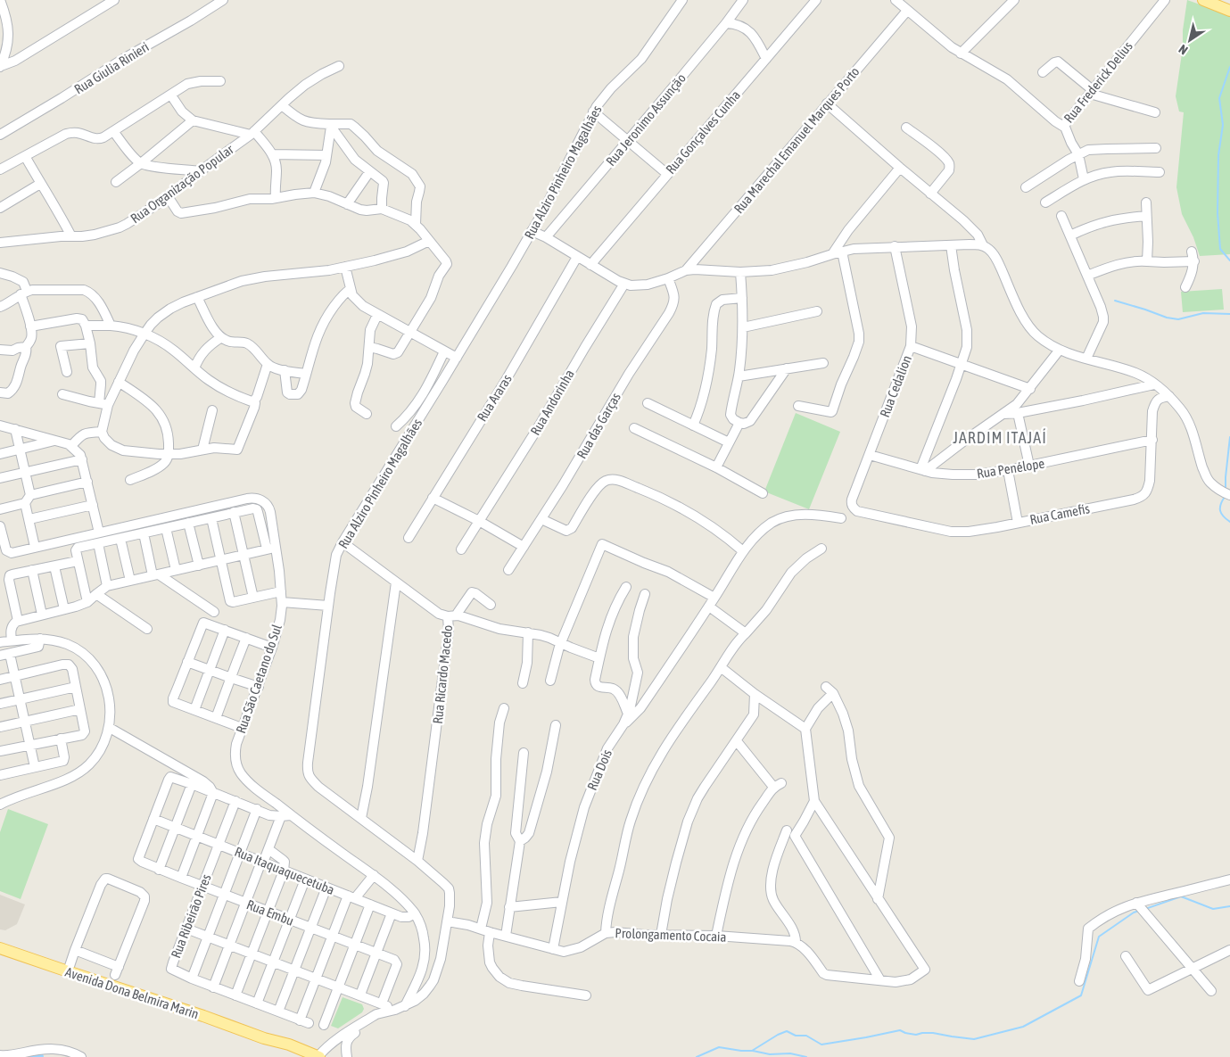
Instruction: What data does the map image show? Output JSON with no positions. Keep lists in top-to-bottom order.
{
  "streets": {
    "main road": ["Avenida Dona Belmira Marin"],
    "street": [
      "Rua Giulia Rinieri",
      "Rua Frederick Delius",
      "Rua Jeronimo Assunção",
      "Rua Gonçalves Cunha",
      "Rua Marechal Emanuel Marques Porto",
      "Rua Alziro Pinheiro Magalhães",
      "Rua Organização Popular",
      "Rua Cedalion",
      "Rua Araras",
      "Rua Andorinha",
      "Rua das Garças",
      "Rua Penélope",
      "Rua Camefis",
      "Rua Ricardo Macedo",
      "Rua São Caetano do Sul",
      "Rua Dois",
      "Rua Itaquaquecetuba",
      "Rua Embu",
      "Rua Ribeirão Pires",
      "Prolongamento Cocaia"
    ]
  },
  "crossings": [
    ["Rua Frederick Delius", "Rua Marechal Emanuel Marques Porto"],
    ["Rua Alziro Pinheiro Magalhães", "Rua Ricardo Macedo"],
    ["Rua Alziro Pinheiro Magalhães", "Rua São Caetano do Sul"],
    ["Rua Alziro Pinheiro Magalhães", "Prolongamento Cocaia"],
    ["Rua Cedalion", "Rua Penélope"],
    ["Rua Cedalion", "Rua Camefis"],
    ["Rua Penélope", "Rua Camefis"],
    ["Rua São Caetano do Sul", "Rua Itaquaquecetuba"],
    ["Rua Dois", "Prolongamento Cocaia"],
    ["Rua Itaquaquecetuba", "Rua Embu"],
    ["Rua Itaquaquecetuba", "Rua Ribeirão Pires"],
    ["Rua Embu", "Rua Ribeirão Pires"]
  ],
  "districts": ["JARDIM ITAJAÍ"],
  "north": "bottom left"
}
